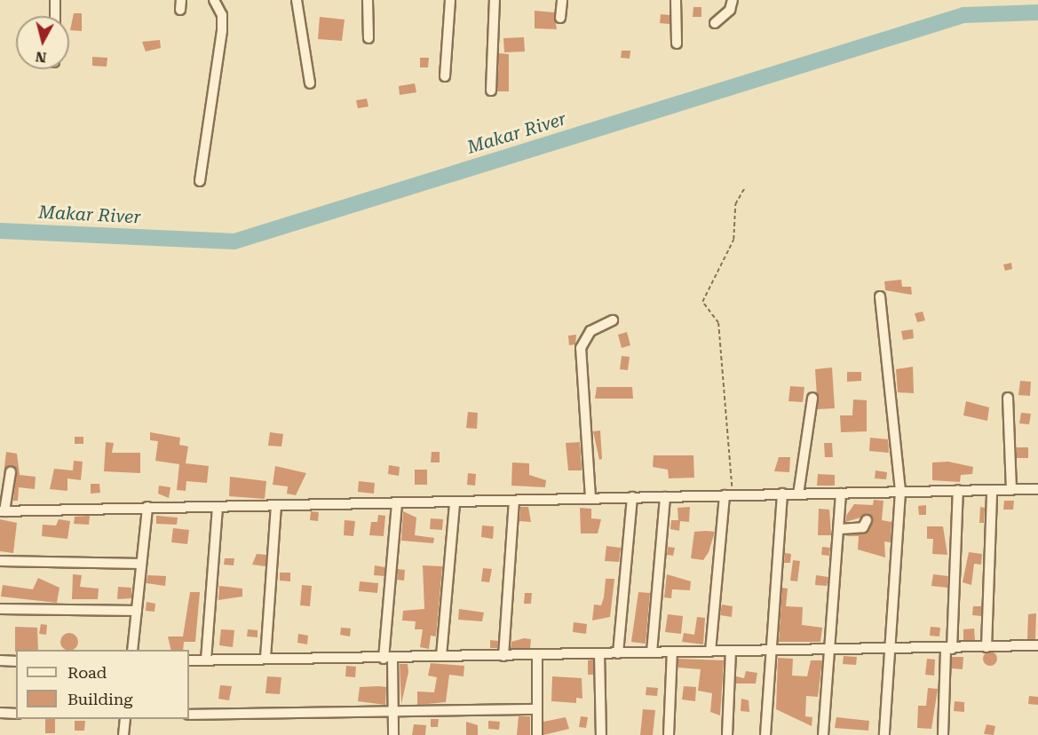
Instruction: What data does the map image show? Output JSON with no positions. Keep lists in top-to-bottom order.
{
  "water": ["Makar River"],
  "legend": ["Road", "Building"],
  "north": "bottom"
}
